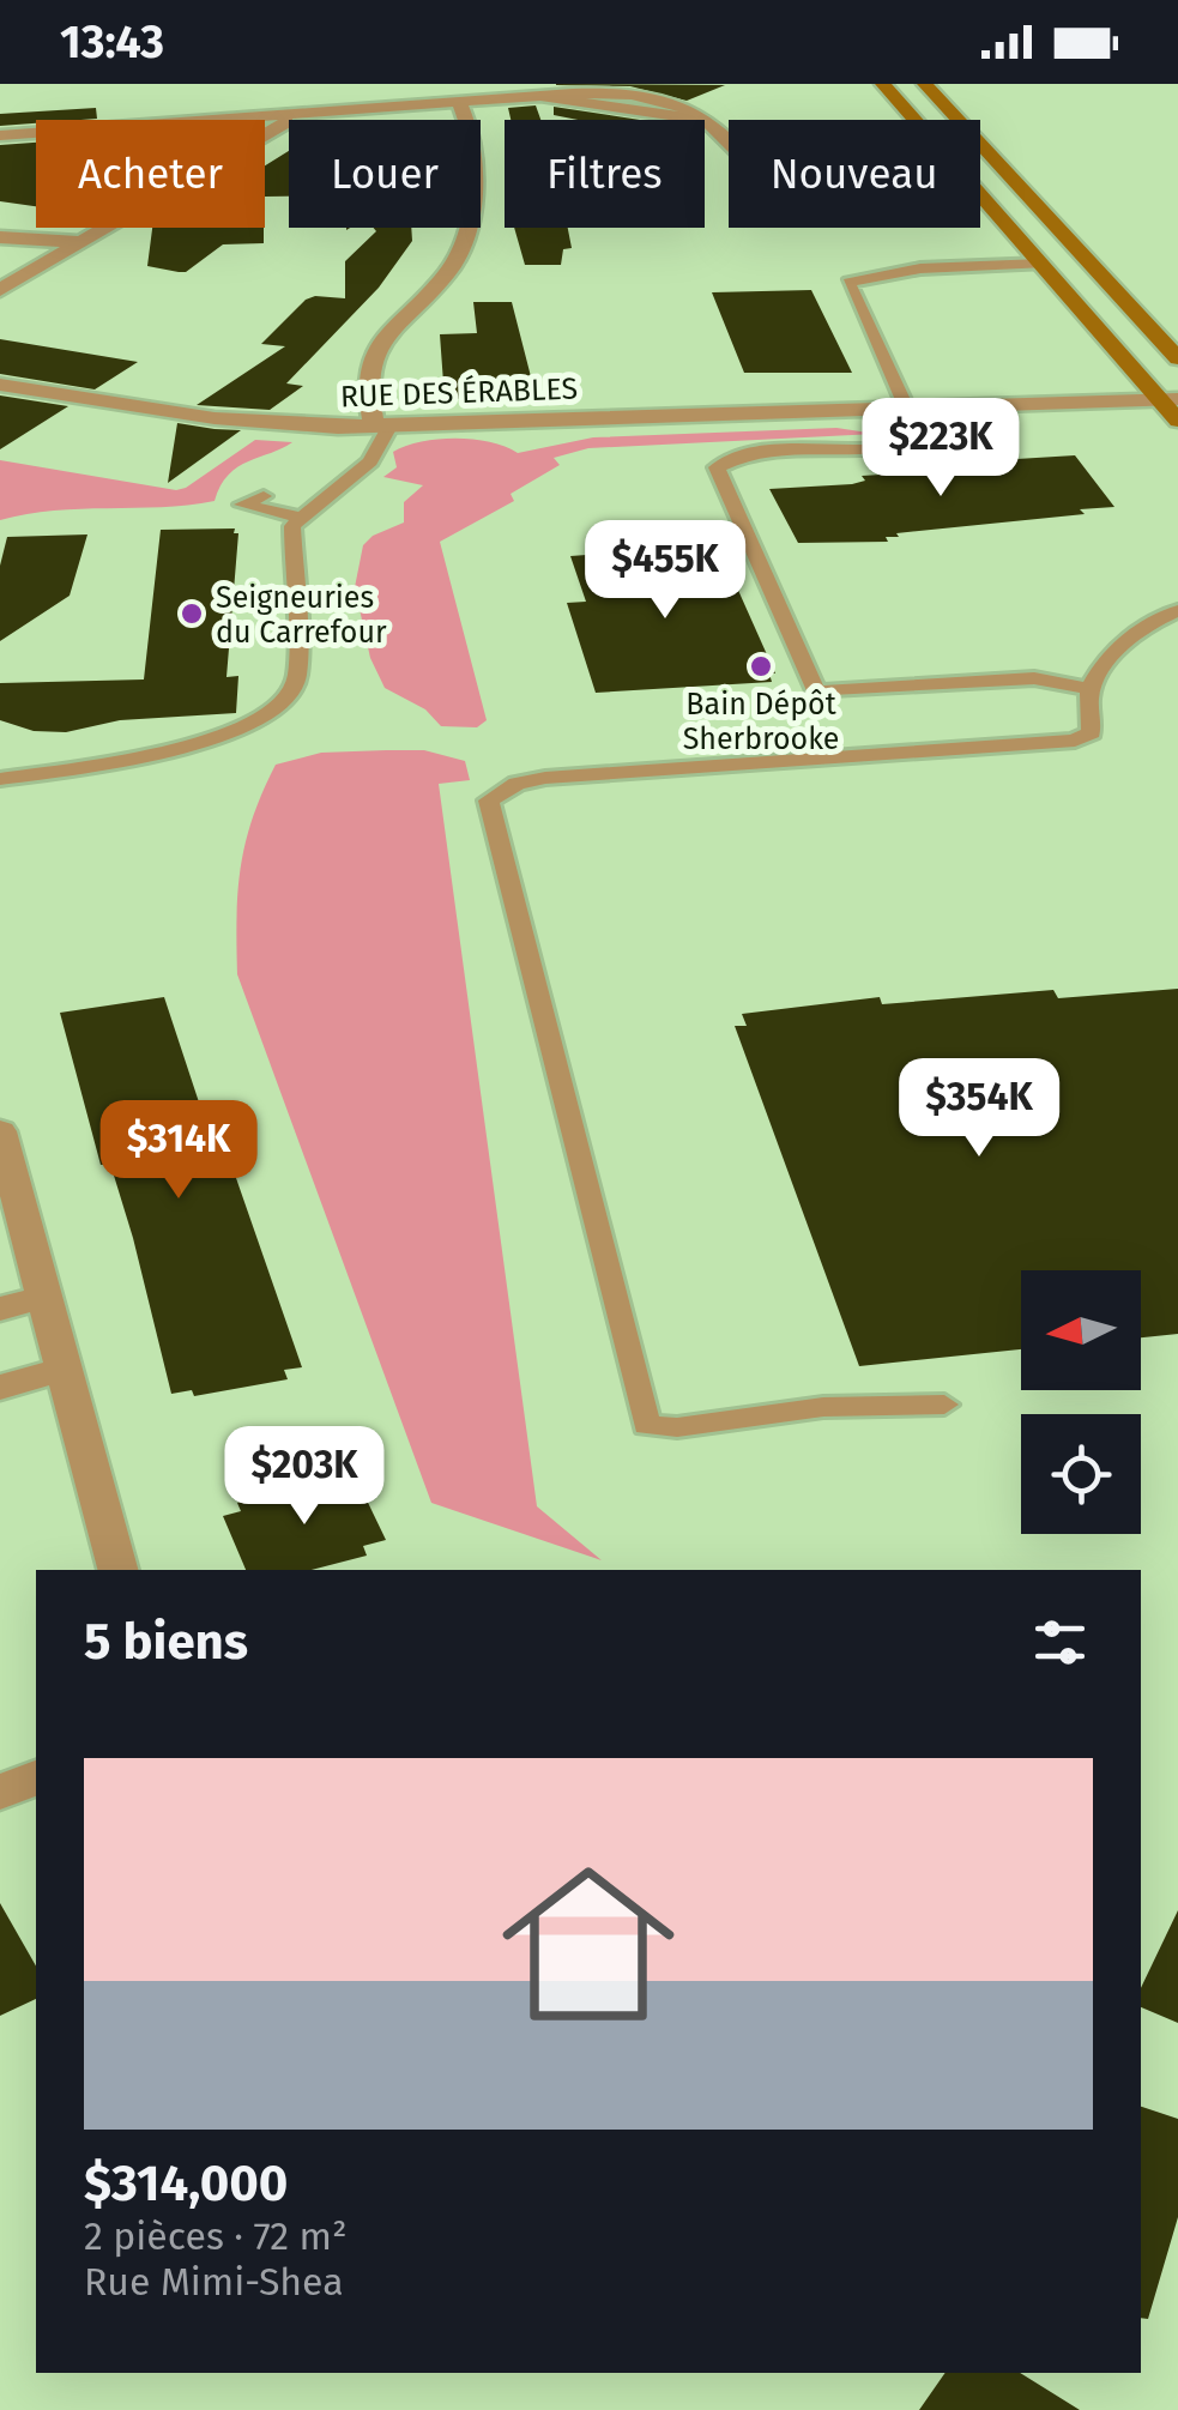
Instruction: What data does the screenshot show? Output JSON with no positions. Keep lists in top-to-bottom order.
{
  "streets": {
    "street": ["RUE DES ÉRABLES"]
  },
  "places": ["Seigneuries du Carrefour", "Bain Dépôt Sherbrooke"],
  "north": "left",
  "page": {
    "status": "13:43",
    "chip": [
      "Acheter",
      "Louer",
      "Filtres",
      "Nouveau"
    ],
    "price": [
      "$223K",
      "$455K",
      "$354K",
      "$314K",
      "$203K"
    ],
    "heading": "5 biens",
    "list": [
      {
        "name": "$314,000",
        "note": "2 pièces · 72 m² · Rue Mimi-Shea"
      }
    ]
  }
}
